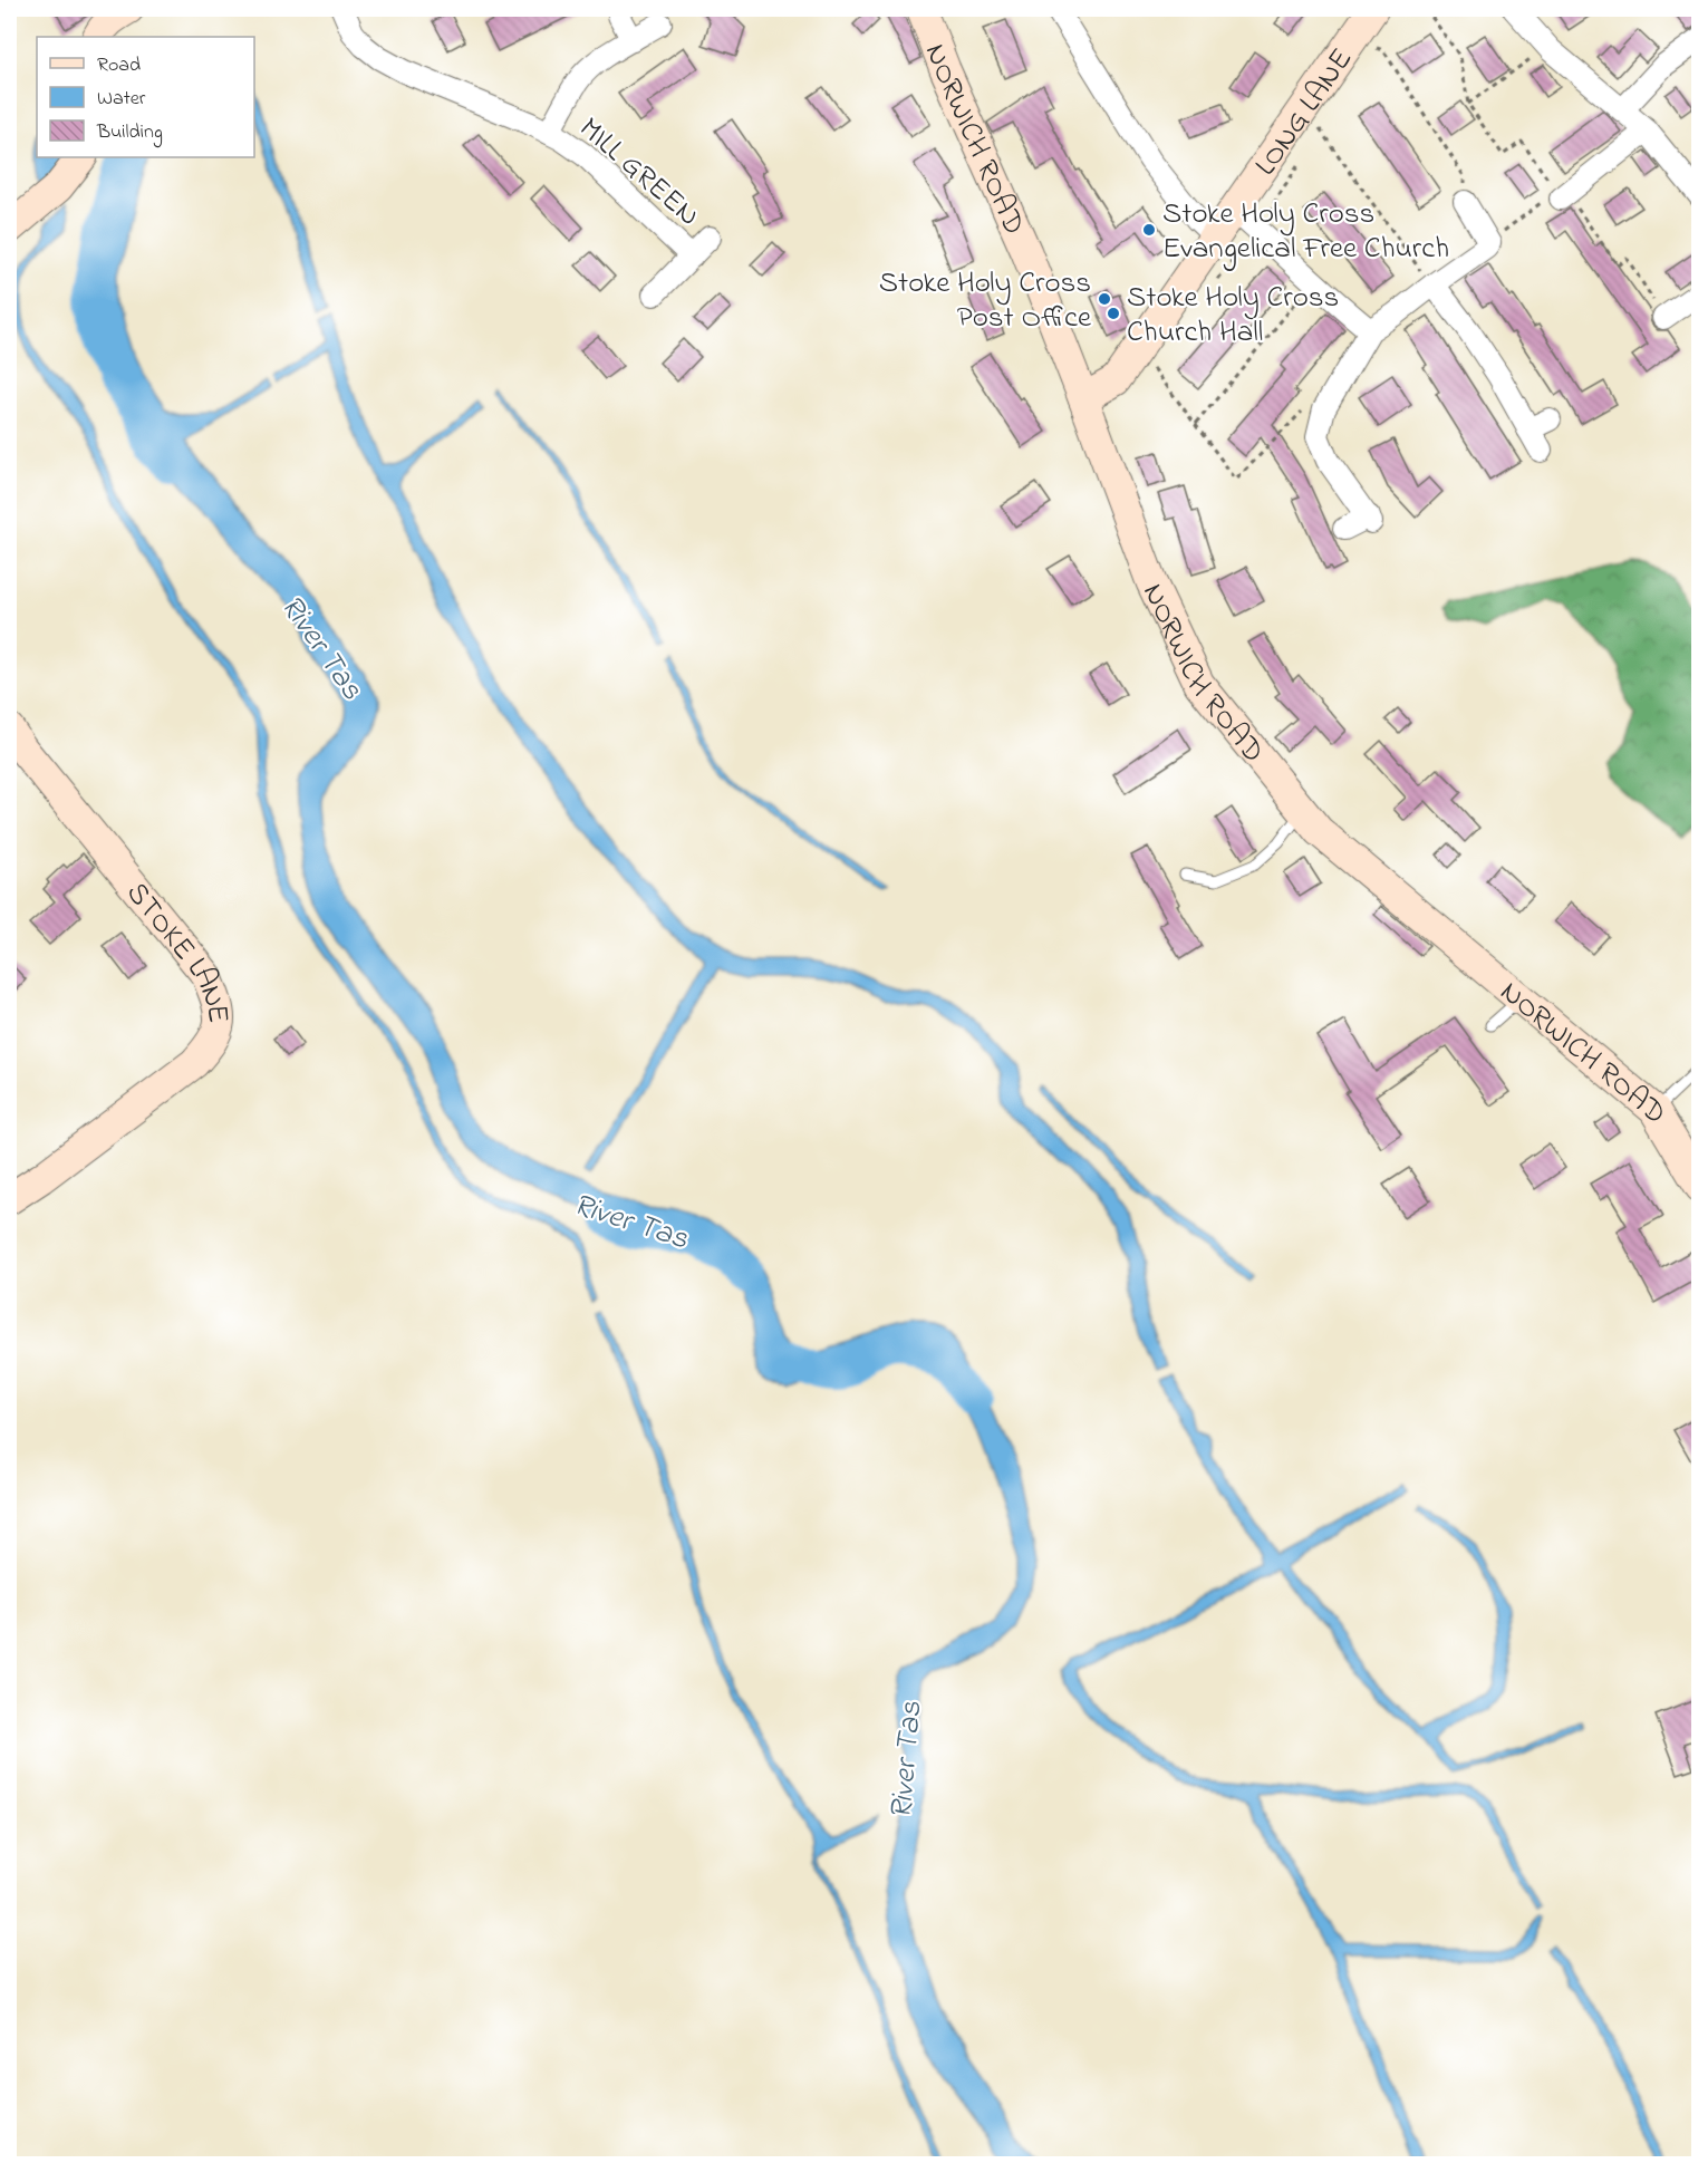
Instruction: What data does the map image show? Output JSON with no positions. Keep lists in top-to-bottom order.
{
  "streets": {
    "street": [
      "LONG LANE",
      "NORWICH ROAD",
      "MILL GREEN",
      "STOKE LANE"
    ]
  },
  "crossings": [
    ["LONG LANE", "NORWICH ROAD"]
  ],
  "water": ["River Tas"],
  "places": ["Stoke Holy Cross Evangelical Free Church", "Stoke Holy Cross Post Office", "Stoke Holy Cross Church Hall"],
  "legend": ["Road", "Water", "Building"]
}
